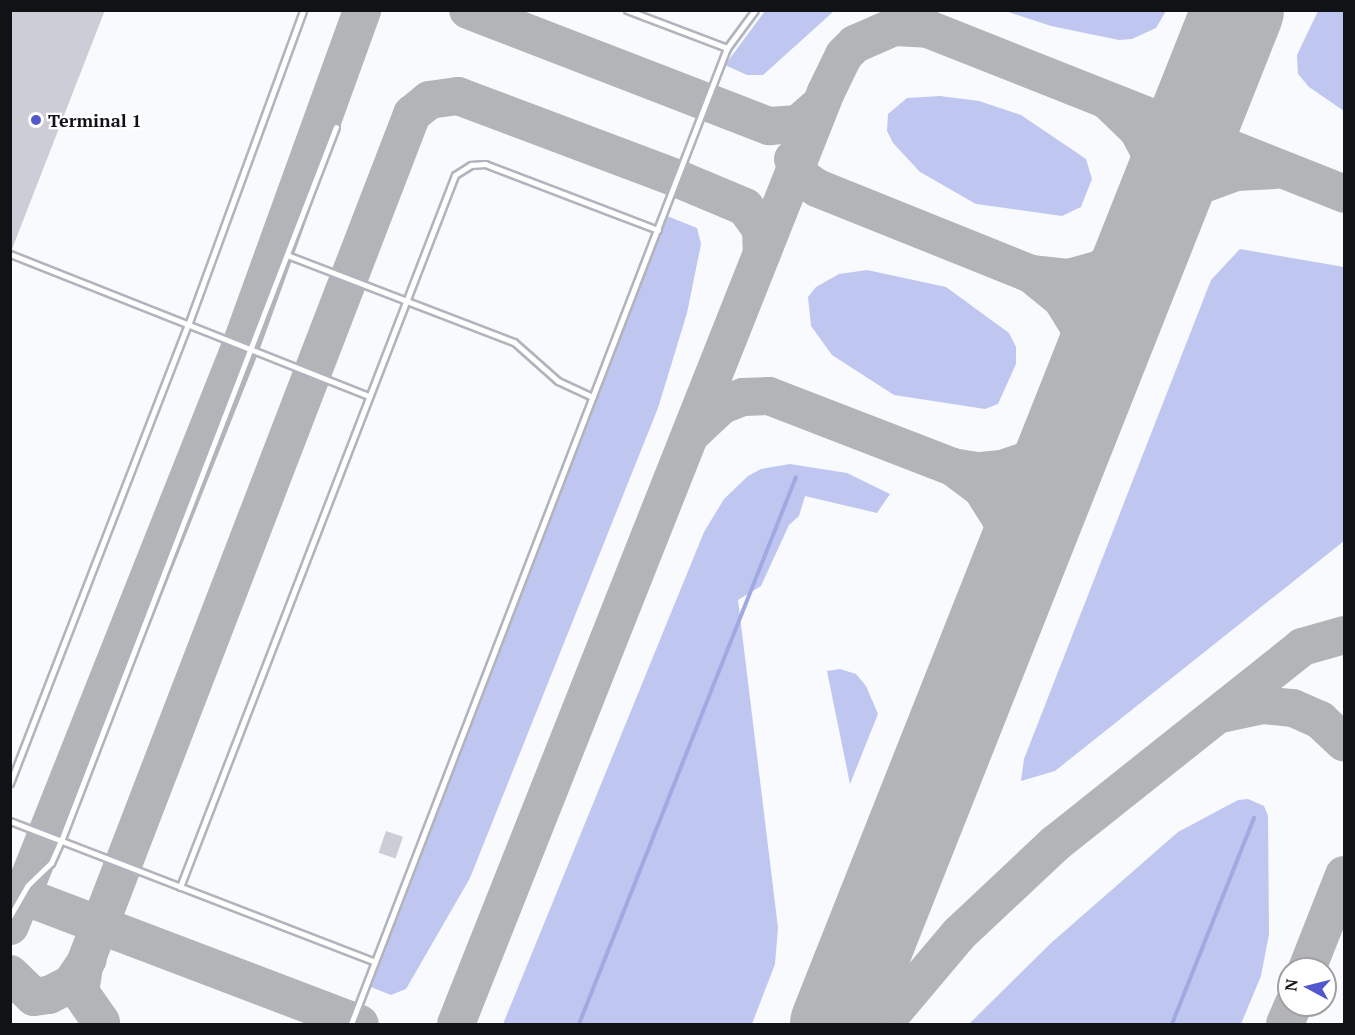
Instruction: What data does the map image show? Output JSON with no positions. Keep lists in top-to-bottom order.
{
  "places": ["Terminal 1"],
  "north": "left"
}
